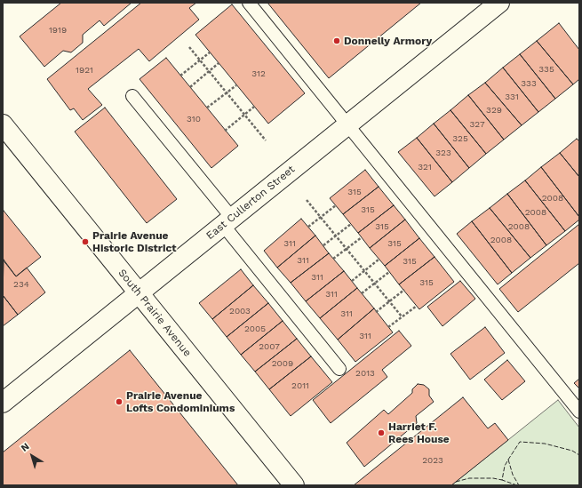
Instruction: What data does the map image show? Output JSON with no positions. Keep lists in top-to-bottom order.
{
  "streets": {
    "street": ["East Cullerton Street", "South Prairie Avenue"]
  },
  "crossings": [
    ["East Cullerton Street", "South Prairie Avenue"]
  ],
  "places": [
    "Donnelly Armory",
    "Prairie Avenue Historic District",
    "Prairie Avenue Lofts Condominiums",
    "Harriet F. Rees House"
  ],
  "house_numbers": [
    "1919",
    "335",
    "1921",
    "312",
    "333",
    "331",
    "329",
    "310",
    "327",
    "325",
    "323",
    "321",
    "315",
    "2008",
    "315",
    "2008",
    "315",
    "2008",
    "2008",
    "311",
    "315",
    "311",
    "315",
    "311",
    "315",
    "234",
    "311",
    "2003",
    "311",
    "2005",
    "311",
    "2007",
    "2009",
    "2013",
    "2011",
    "2023"
  ],
  "north": "top left"
}
